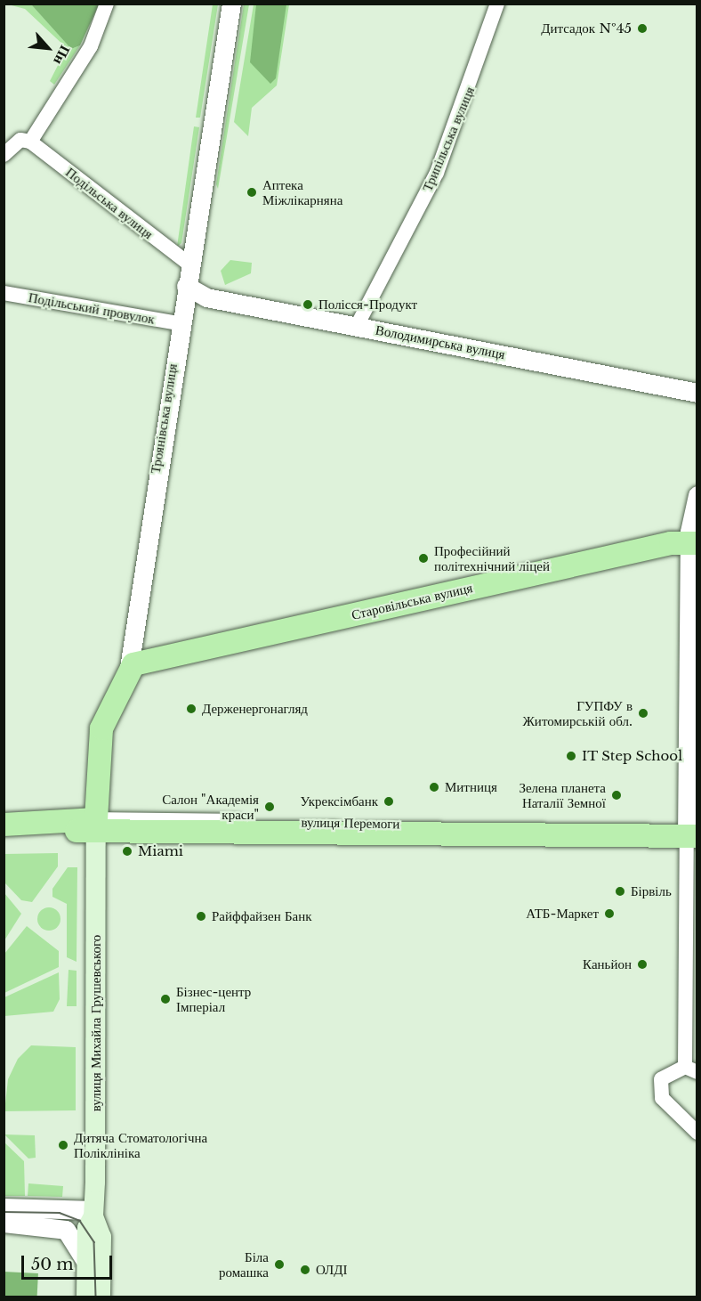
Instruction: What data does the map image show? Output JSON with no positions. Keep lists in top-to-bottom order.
{
  "streets": {
    "main road": [
      "Троянівська вулиця",
      "Старовільська вулиця",
      "вулиця Перемоги",
      "вулиця Михайла Грушевського"
    ],
    "street": [
      "Трипільська вулиця",
      "Подільська вулиця",
      "Подільський провулок",
      "Володимирська вулиця"
    ]
  },
  "crossings": [
    ["Трипільська вулиця", "Володимирська вулиця"],
    ["Подільська вулиця", "Троянівська вулиця"],
    ["Подільський провулок", "Троянівська вулиця"],
    ["Володимирська вулиця", "Троянівська вулиця"],
    ["Троянівська вулиця", "Старовільська вулиця"],
    ["Троянівська вулиця", "вулиця Перемоги"],
    ["Троянівська вулиця", "вулиця Михайла Грушевського"],
    ["вулиця Перемоги", "вулиця Михайла Грушевського"]
  ],
  "places": [
    "Дитсадок №45",
    "Аптека Міжлікарняна",
    "Полісся-Продукт",
    "Професійний політехнічний ліцей",
    "Держенергонагляд",
    "ГУПФУ в Житомирській обл.",
    "IT Step School",
    "Митниця",
    "Зелена планета Наталії Земної",
    "Укрексімбанк",
    "Салон \"Академія краси\"",
    "Miami",
    "Бірвіль",
    "АТБ-Маркет",
    "Райффайзен Банк",
    "Каньйон",
    "Бізнес-центр Імперіал",
    "Дитяча Стоматологічна Поліклініка",
    "Біла ромашка",
    "ОЛДІ"
  ],
  "scale_bar": "50 m",
  "north": "bottom right"
}
